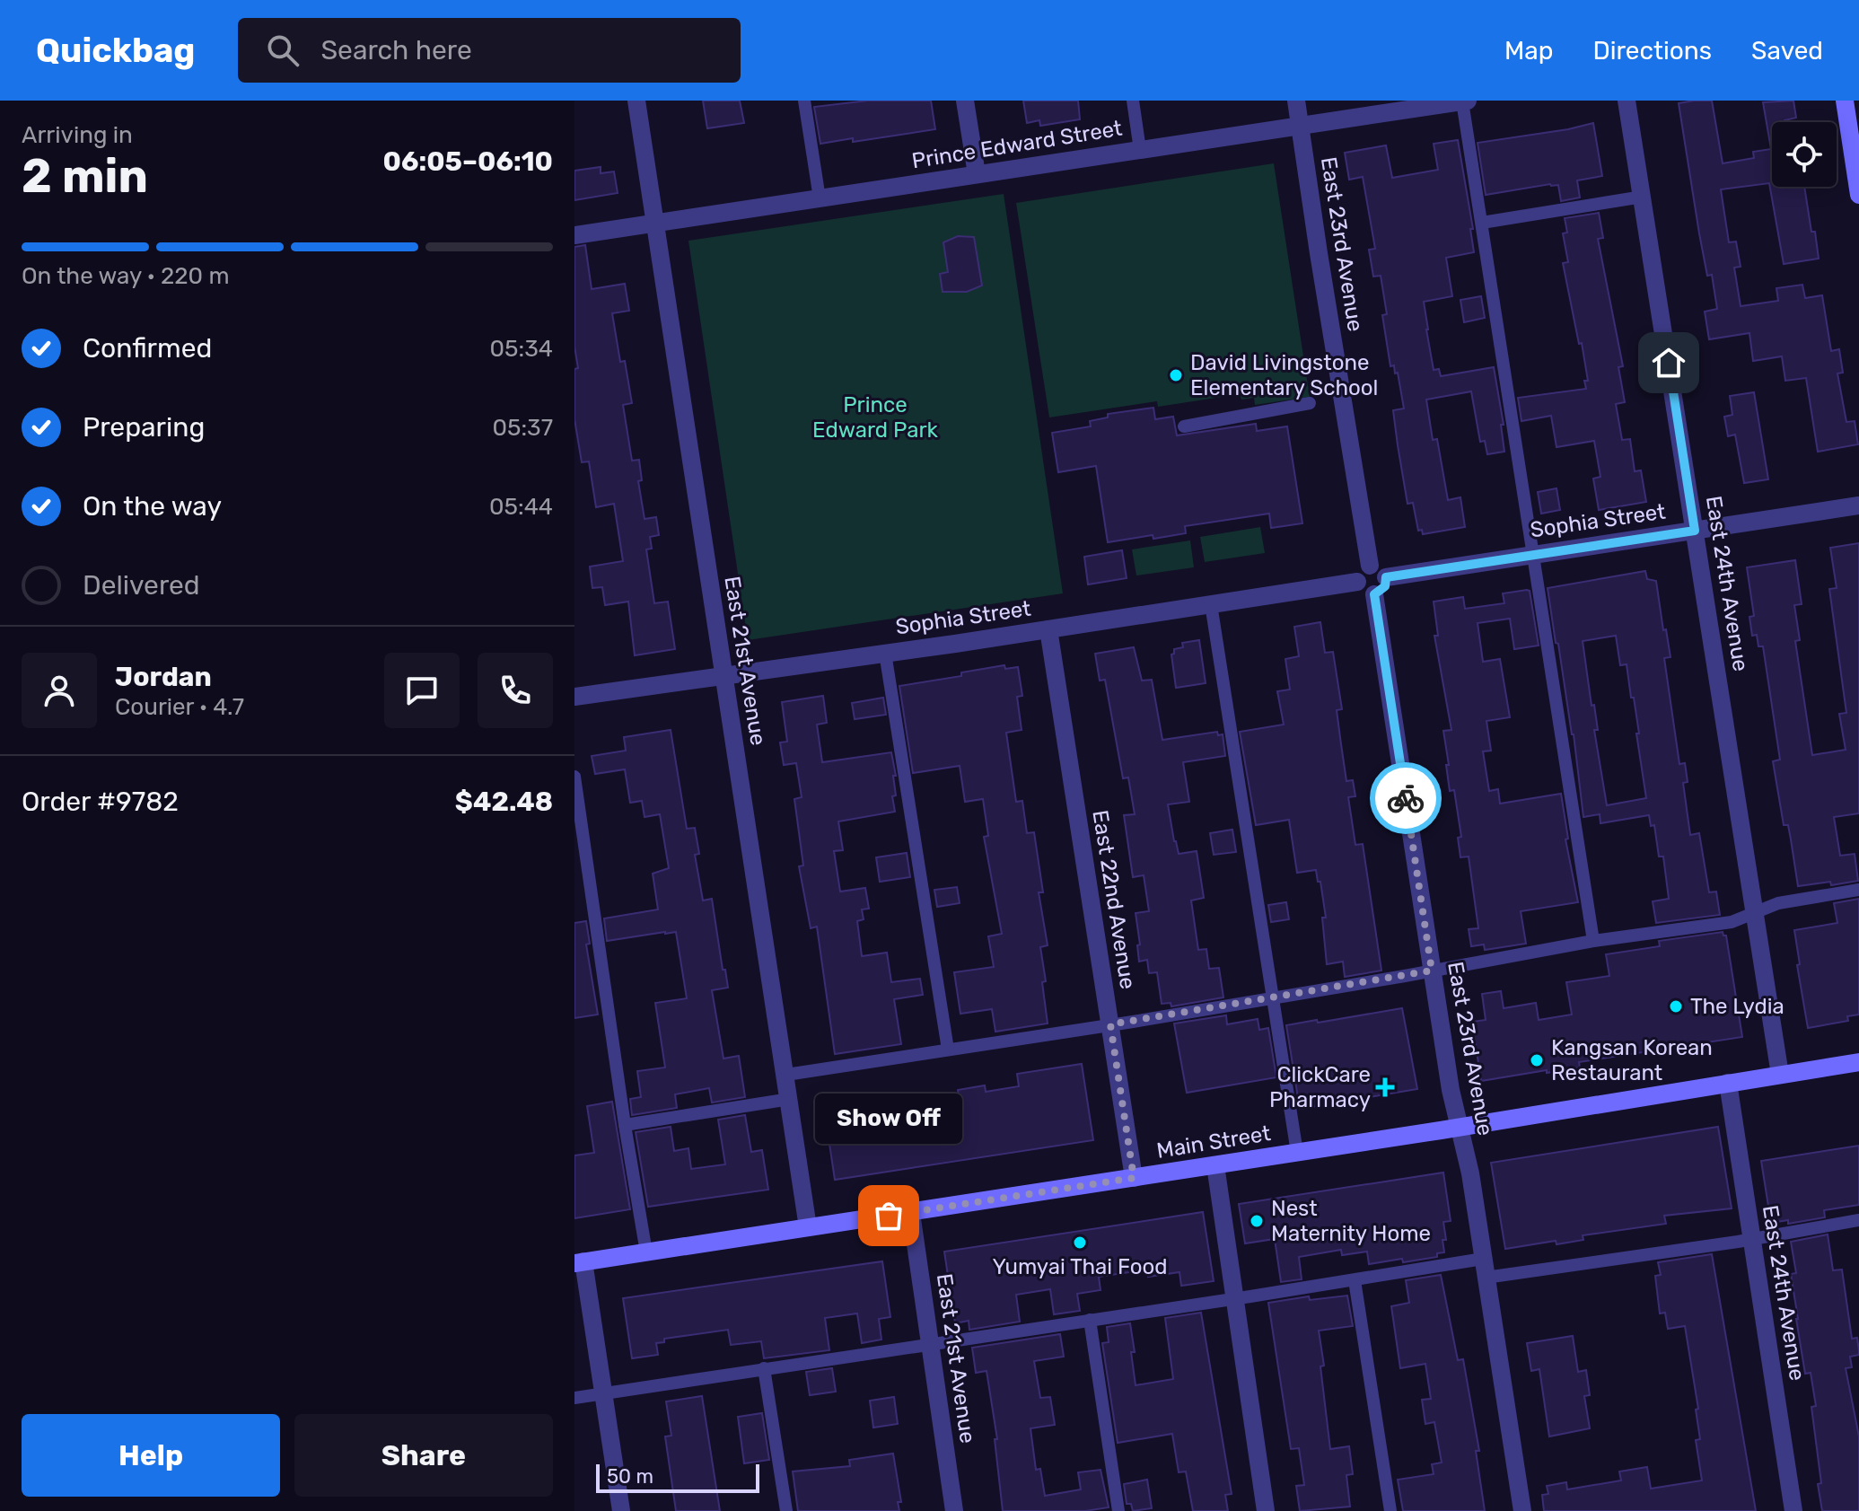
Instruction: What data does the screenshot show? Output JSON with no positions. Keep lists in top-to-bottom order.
{
  "streets": {
    "main road": ["Main Street"],
    "street": [
      "Prince Edward Street",
      "East 23rd Avenue",
      "Sophia Street",
      "East 24th Avenue",
      "East 21st Avenue",
      "East 22nd Avenue"
    ]
  },
  "crossings": [
    ["Prince Edward Street", "East 23rd Avenue"],
    ["Prince Edward Street", "East 21st Avenue"],
    ["East 23rd Avenue", "Sophia Street"],
    ["East 23rd Avenue", "Main Street"],
    ["Sophia Street", "East 24th Avenue"],
    ["Sophia Street", "East 21st Avenue"],
    ["Sophia Street", "East 22nd Avenue"],
    ["East 24th Avenue", "Main Street"],
    ["East 21st Avenue", "Main Street"],
    ["East 22nd Avenue", "Main Street"]
  ],
  "parks": ["Prince Edward Park"],
  "places": {
    "other": [
      "David Livingstone Elementary School",
      "The Lydia",
      "Kangsan Korean Restaurant",
      "Show Off",
      "Nest Maternity Home",
      "Yumyai Thai Food"
    ],
    "health": ["ClickCare Pharmacy"]
  },
  "scale_bar": "50 m",
  "page": {
    "header": "Quickbag",
    "search": "Search here",
    "nav": ["Map", "Directions", "Saved"],
    "heading": ["2 min", "Arriving in", "06:05–06:10"],
    "panel": [
      "Jordan",
      "Courier · 4.7",
      "Order #9782",
      "$42.48"
    ],
    "bar": "On the way · 220 m",
    "list": [
      ["Confirmed", "05:34"],
      ["Preparing", "05:37"],
      ["On the way", "05:44"],
      "Delivered"
    ],
    "bubble": "Show Off",
    "buttons": ["Help", "Share"],
    "scale": "50 m"
  }
}
